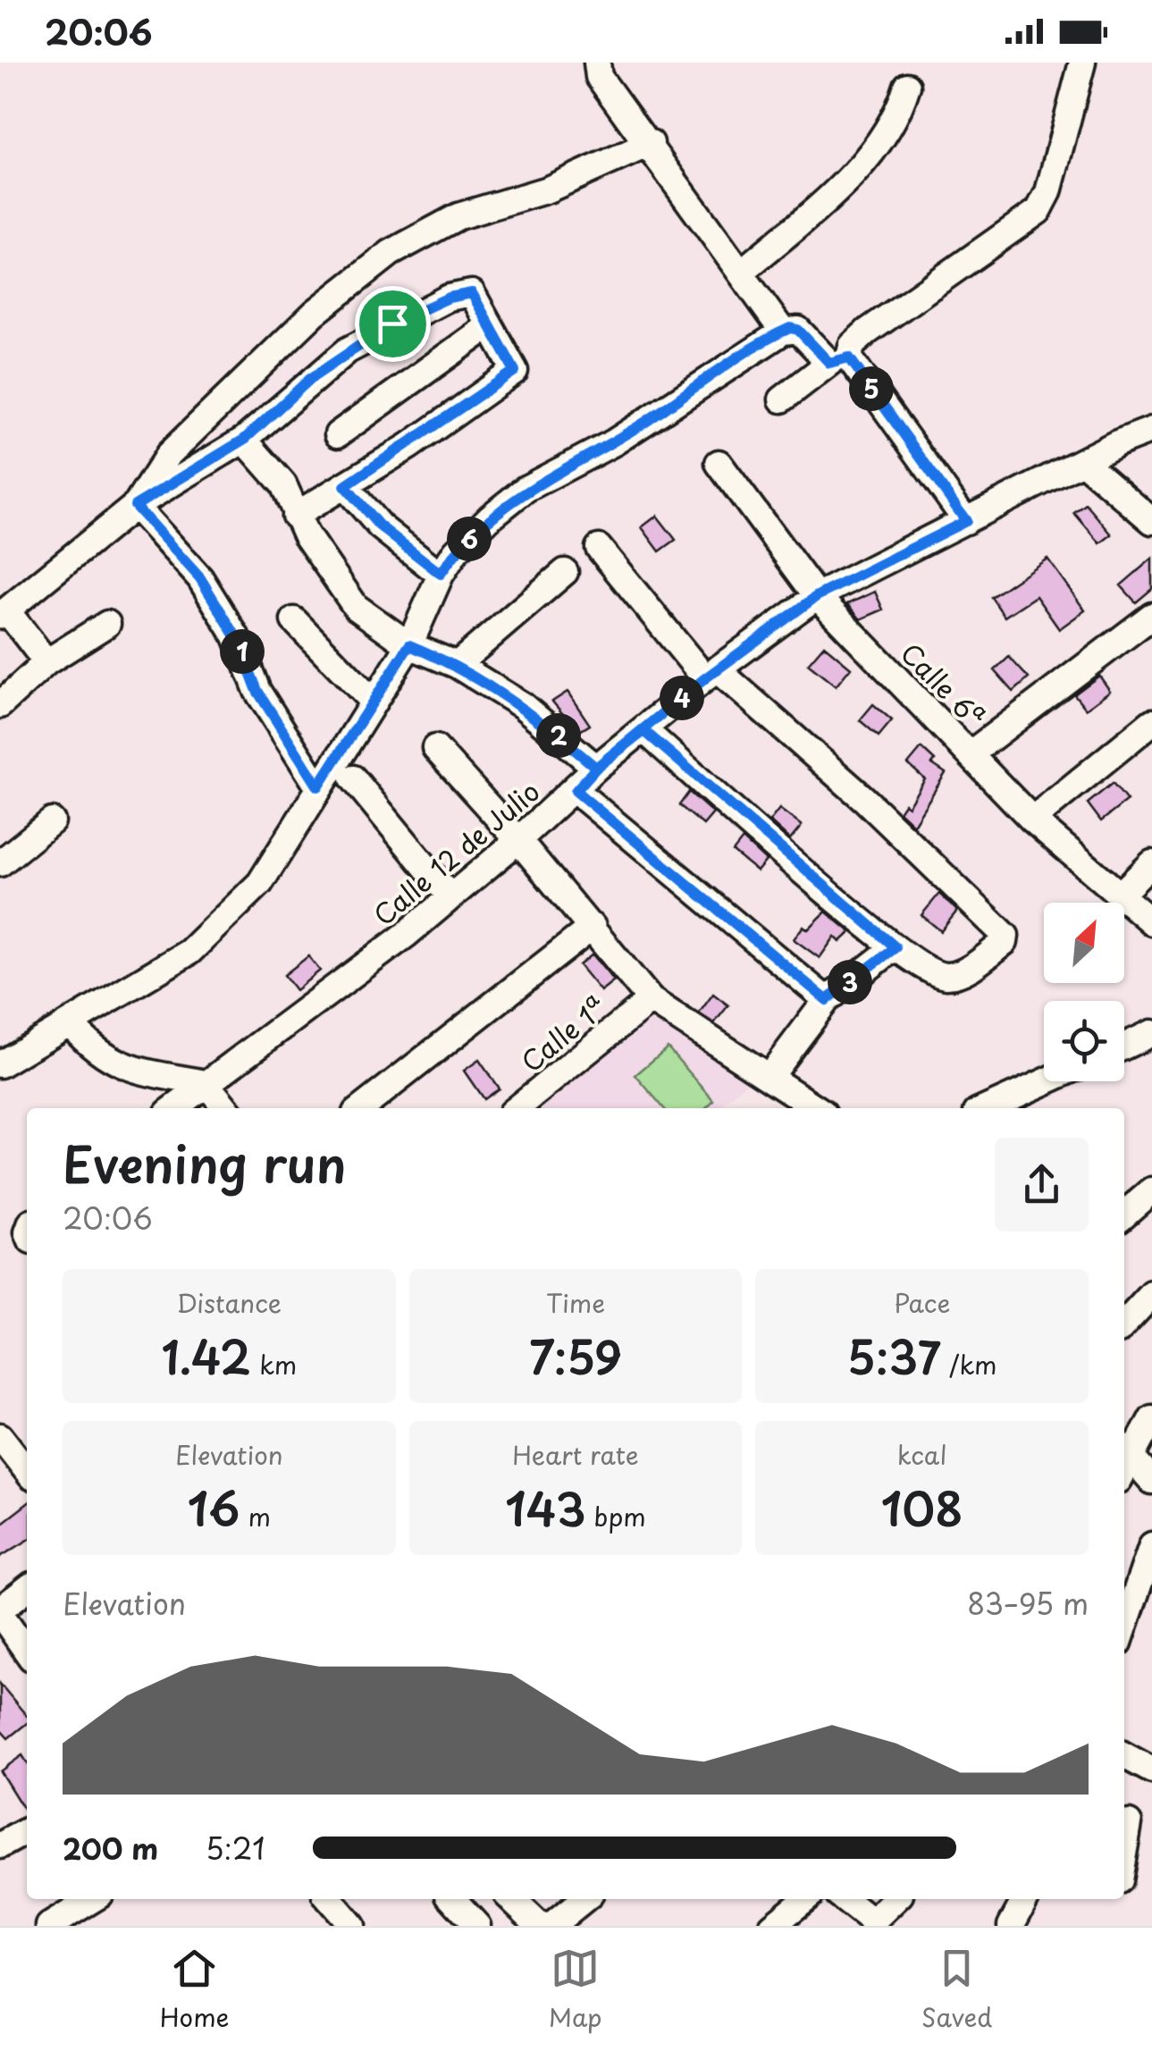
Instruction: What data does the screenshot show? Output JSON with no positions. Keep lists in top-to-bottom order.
{
  "streets": {
    "street": ["Calle 6ª", "Calle 12 de Julio", "Calle 1ª"]
  },
  "crossings": [
    ["Calle 6ª", "Calle 12 de Julio"]
  ],
  "north": "top right",
  "page": {
    "status": "20:06",
    "pins": [
      "5",
      "6",
      "1",
      "4",
      "2",
      "3"
    ],
    "heading": ["Evening run", "20:06"],
    "stats": [
      ["Distance", "1.42 km"],
      ["Time", "7:59"],
      ["Pace", "5:37 /km"],
      ["Elevation", "16 m"],
      ["Heart rate", "143 bpm"],
      ["kcal", "108"]
    ],
    "chart": ["Elevation", "83–95 m"],
    "list": [
      {
        "name": "200 m",
        "note": "5:21"
      }
    ],
    "tabs": ["Home", "Map", "Saved"]
  }
}
